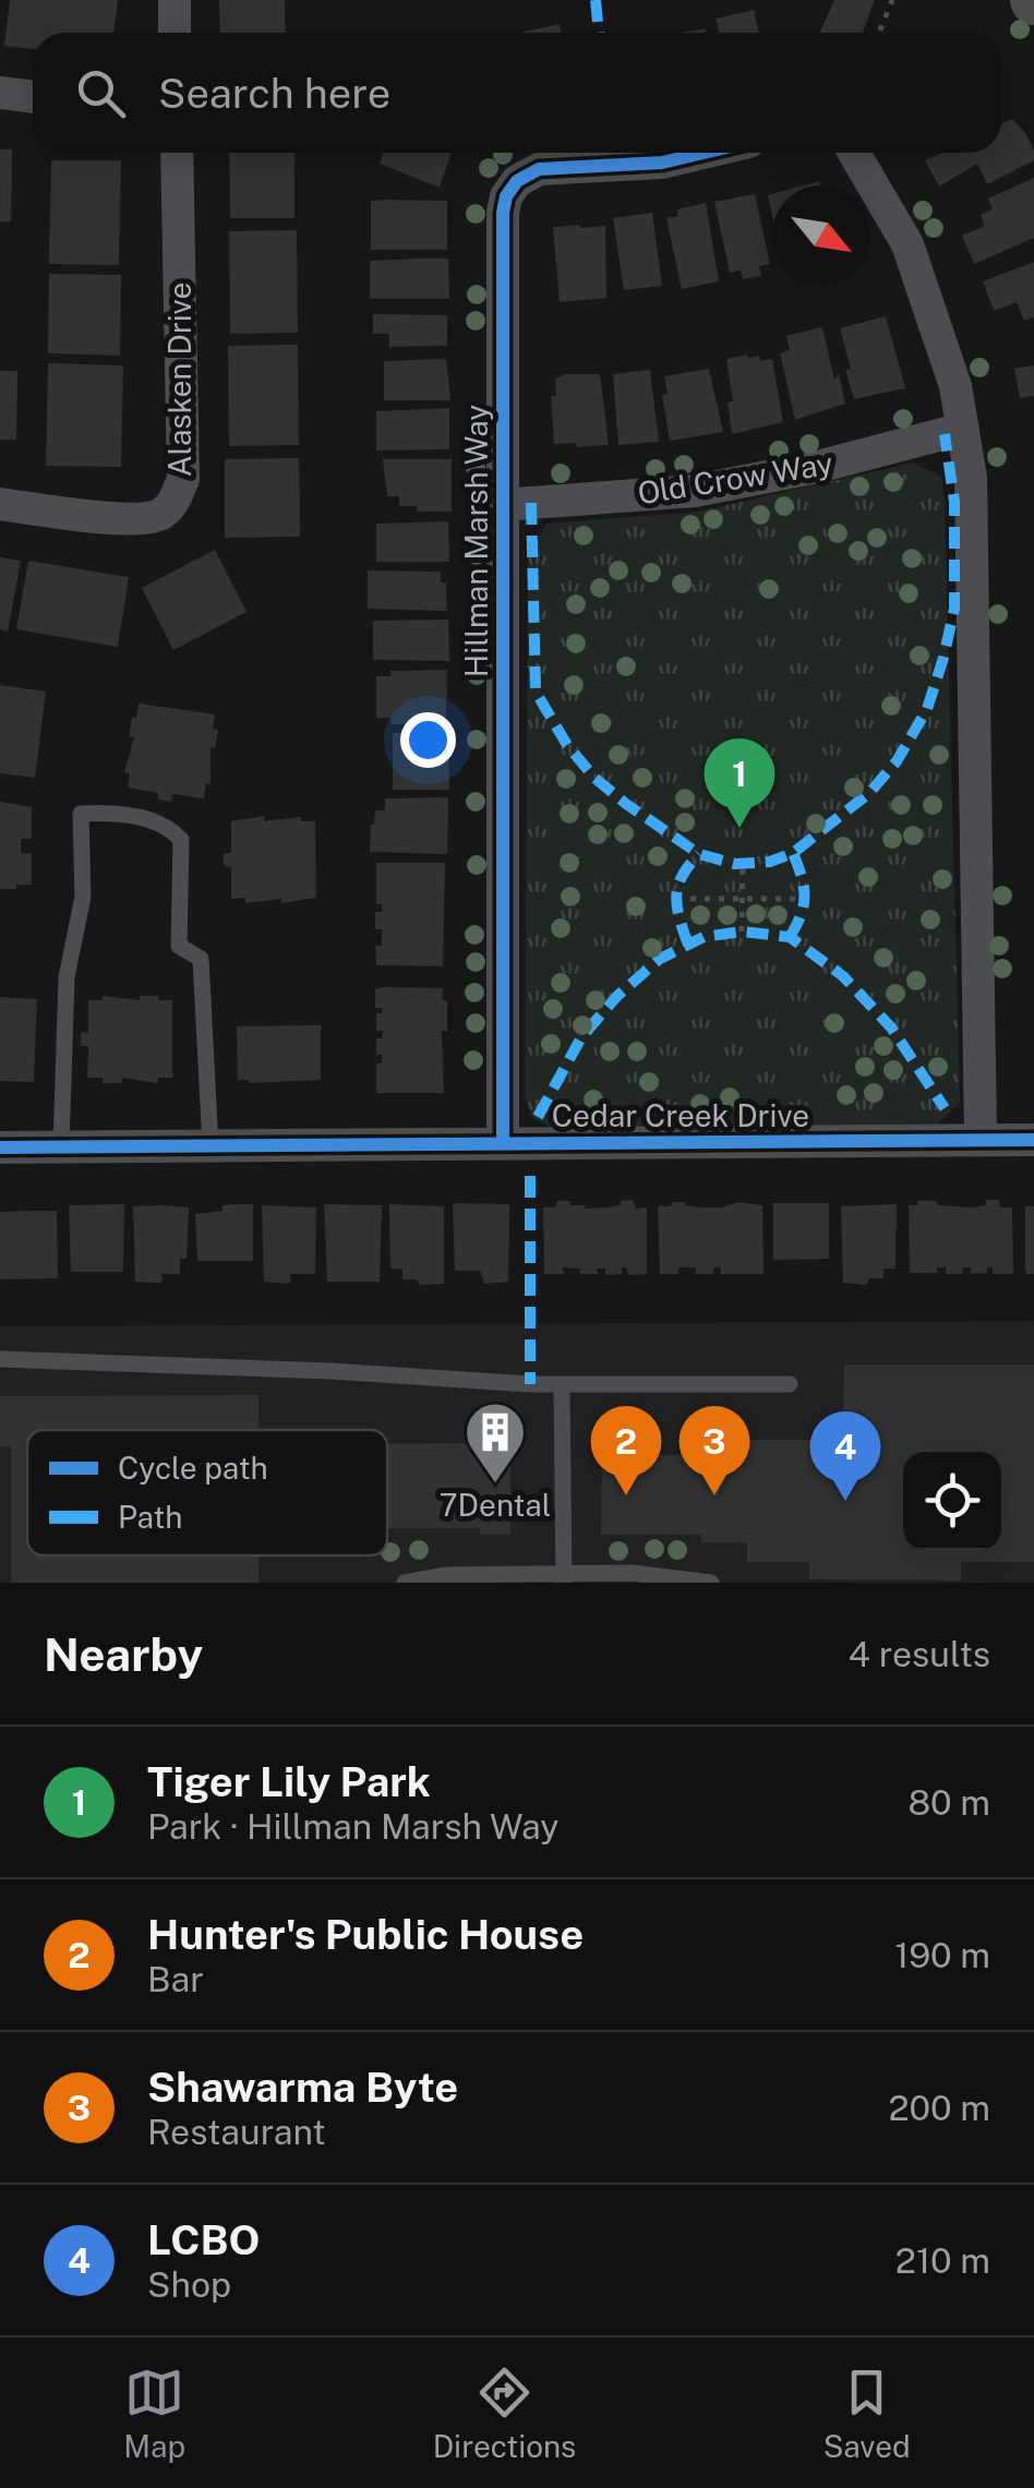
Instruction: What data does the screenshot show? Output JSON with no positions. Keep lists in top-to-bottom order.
{
  "streets": {
    "street": [
      "Alasken Drive",
      "Old Crow Way",
      "Hillman Marsh Way",
      "Cedar Creek Drive"
    ]
  },
  "crossings": [
    ["Old Crow Way", "Hillman Marsh Way"],
    ["Hillman Marsh Way", "Cedar Creek Drive"]
  ],
  "places": {
    "building": ["7Dental"]
  },
  "legend": ["Cycle path", "Path"],
  "north": "bottom right",
  "page": {
    "search": "Search here",
    "pins": [
      "1",
      "2",
      "3",
      "4"
    ],
    "heading": ["Nearby", "4 results"],
    "list": [
      {
        "mark": "1",
        "name": "Tiger Lily Park",
        "note": "Park · Hillman Marsh Way",
        "value": "80 m"
      },
      {
        "mark": "2",
        "name": "Hunter's Public House",
        "note": "Bar",
        "value": "190 m"
      },
      {
        "mark": "3",
        "name": "Shawarma Byte",
        "note": "Restaurant",
        "value": "200 m"
      },
      {
        "mark": "4",
        "name": "LCBO",
        "note": "Shop",
        "value": "210 m"
      }
    ],
    "nav": ["Map", "Directions", "Saved"]
  }
}
